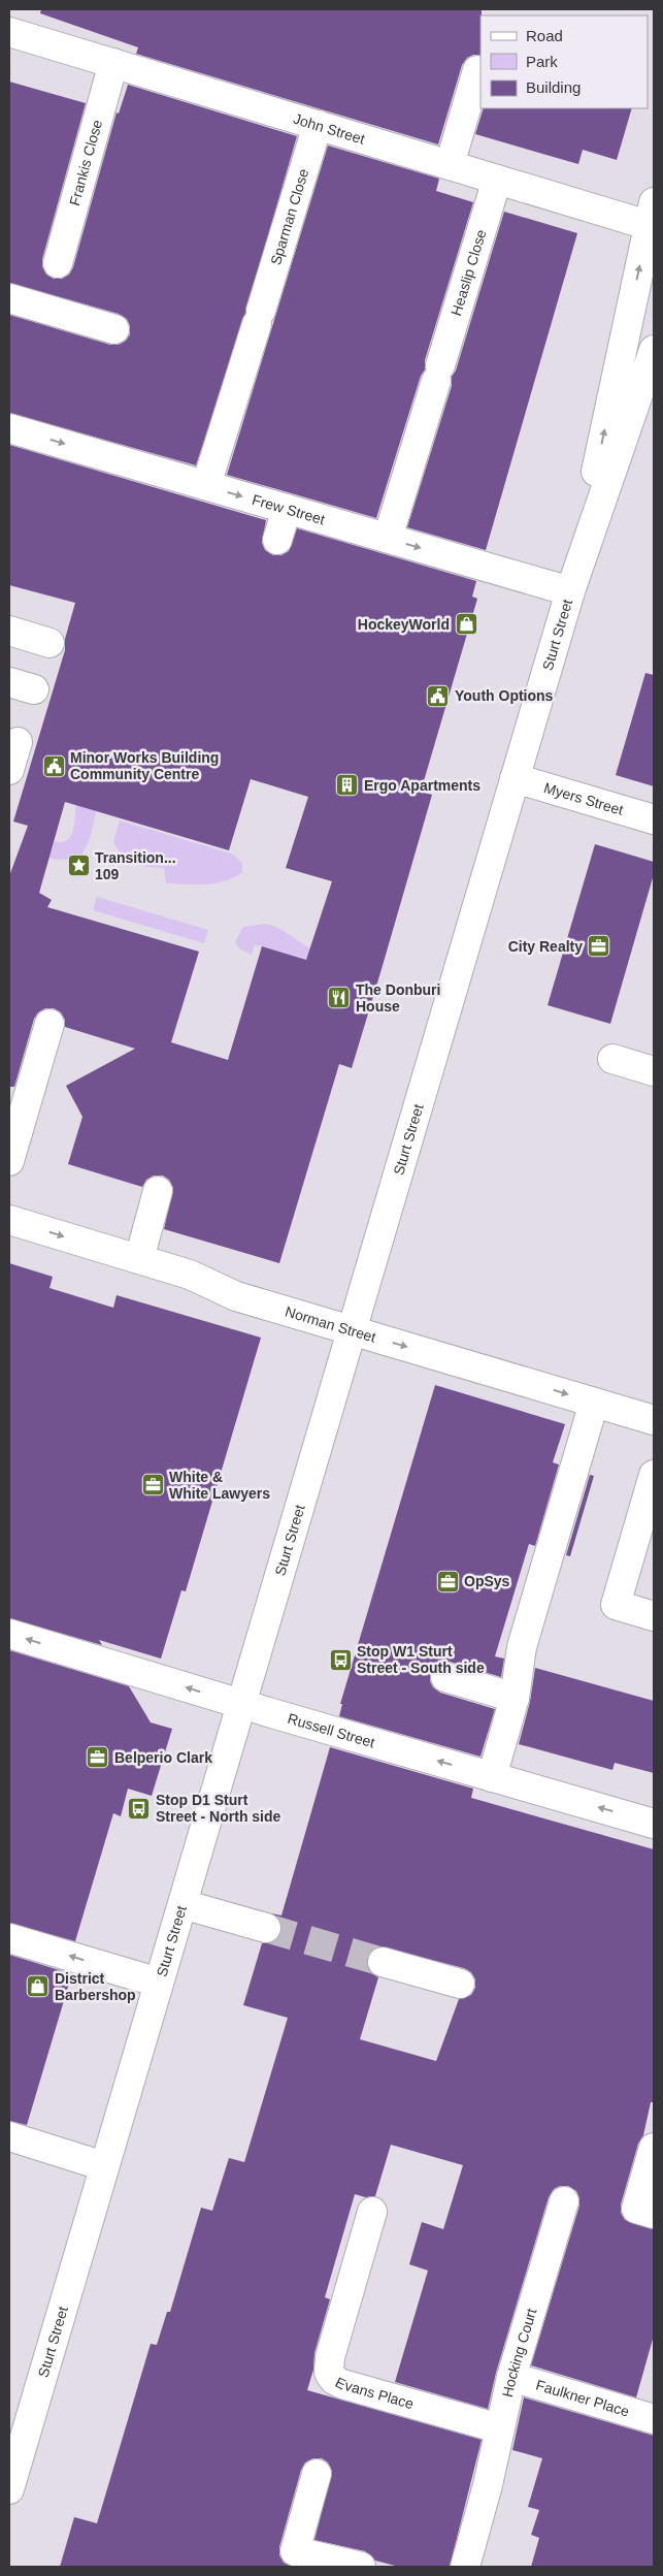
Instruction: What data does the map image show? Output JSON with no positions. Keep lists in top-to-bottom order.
{
  "streets": {
    "street": [
      "John Street",
      "Frankis Close",
      "Sparman Close",
      "Heaslip Close",
      "Frew Street",
      "Sturt Street",
      "Myers Street",
      "Norman Street",
      "Russell Street",
      "Hocking Court",
      "Evans Place",
      "Faulkner Place"
    ]
  },
  "crossings": [
    ["John Street", "Frankis Close"],
    ["John Street", "Sparman Close"],
    ["John Street", "Heaslip Close"],
    ["John Street", "Sturt Street"],
    ["Sparman Close", "Frew Street"],
    ["Heaslip Close", "Frew Street"],
    ["Frew Street", "Sturt Street"],
    ["Sturt Street", "Myers Street"],
    ["Sturt Street", "Norman Street"],
    ["Sturt Street", "Russell Street"],
    ["Hocking Court", "Evans Place"],
    ["Hocking Court", "Faulkner Place"]
  ],
  "one_way": ["Frew Street", "Norman Street"],
  "places": {
    "shop": ["HockeyWorld", "District Barbershop"],
    "public building": ["Youth Options", "Minor Works Building Community Centre"],
    "building": ["Ergo Apartments"],
    "place": ["Transition... 109"],
    "office": [
      "City Realty",
      "White & White Lawyers",
      "OpSys",
      "Belperio Clark"
    ],
    "restaurant": ["The Donburi House"],
    "bus stop": ["Stop W1 Sturt Street - South side", "Stop D1 Sturt Street - North side"]
  },
  "legend": ["Road", "Park", "Building"]
}
